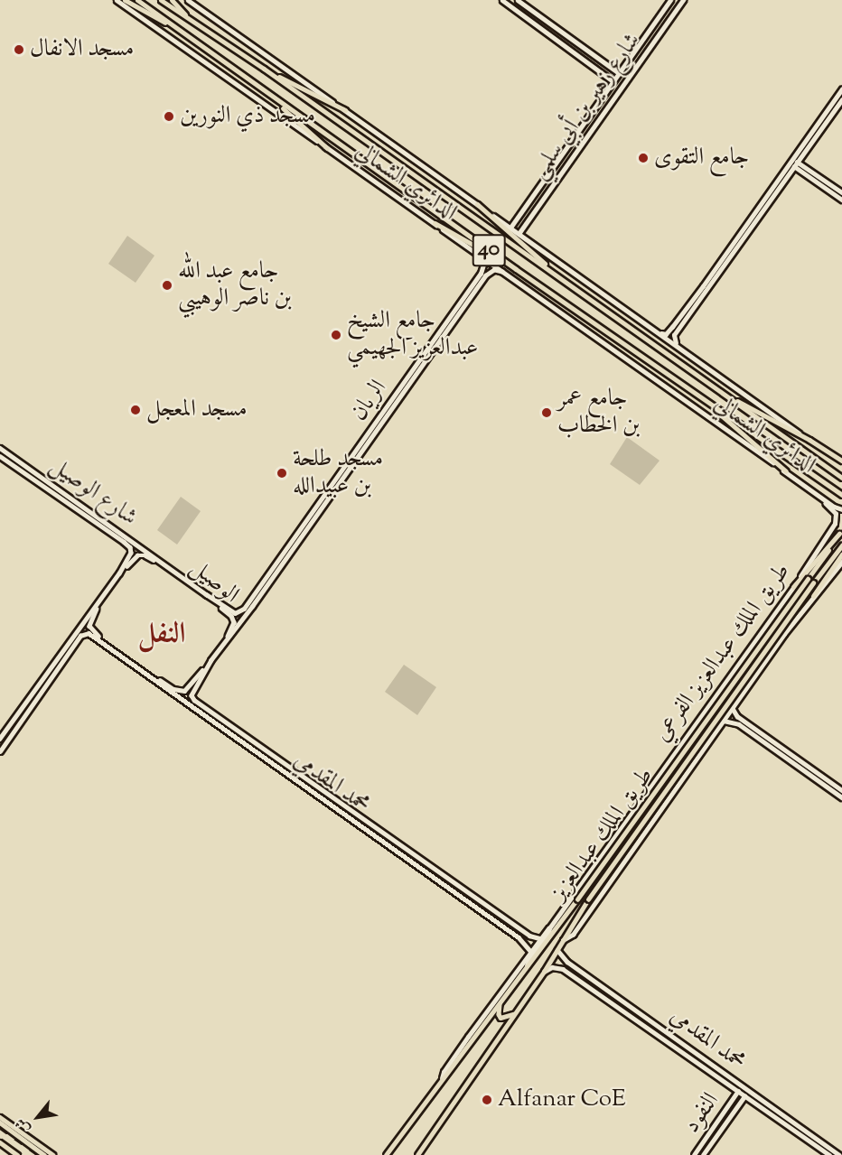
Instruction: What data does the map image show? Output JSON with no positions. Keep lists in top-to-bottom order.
{
  "streets": {
    "highway": ["الدائري الشمالي", "40"],
    "main road": ["طريق الملك عبدالعزيز"],
    "street": [
      "شارع زهير بن أبي سلمي",
      "الريان",
      "شارع الوصيل",
      "الوصيل",
      "طريق الملك عبدالعزيز الفرعي",
      "محمد المقدمي",
      "النفود"
    ]
  },
  "crossings": [
    ["شارع زهير بن أبي سلمي", "الدائري الشمالي"],
    ["الدائري الشمالي", "طريق الملك عبدالعزيز الفرعي"],
    ["الريان", "شارع الوصيل"],
    ["الريان", "الوصيل"],
    ["الريان", "محمد المقدمي"],
    ["شارع الوصيل", "الوصيل"],
    ["شارع الوصيل", "محمد المقدمي"],
    ["الوصيل", "محمد المقدمي"],
    ["طريق الملك عبدالعزيز الفرعي", "طريق الملك عبدالعزيز"],
    ["محمد المقدمي", "طريق الملك عبدالعزيز"],
    ["محمد المقدمي", "النفود"]
  ],
  "districts": ["النفل"],
  "places": [
    "مسجد الانفال",
    "مسجد ذي النورين",
    "جامع التقوى",
    "جامع عبد الله بن ناصر الوهيبي",
    "جامع الشيخ عبدالعزيز الجهيمي",
    "مسجد المعجل",
    "جامع عمر بن الخطاب",
    "مسجد طلحة بن عبيدالله",
    "Alfanar CoE"
  ],
  "north": "bottom left"
}
